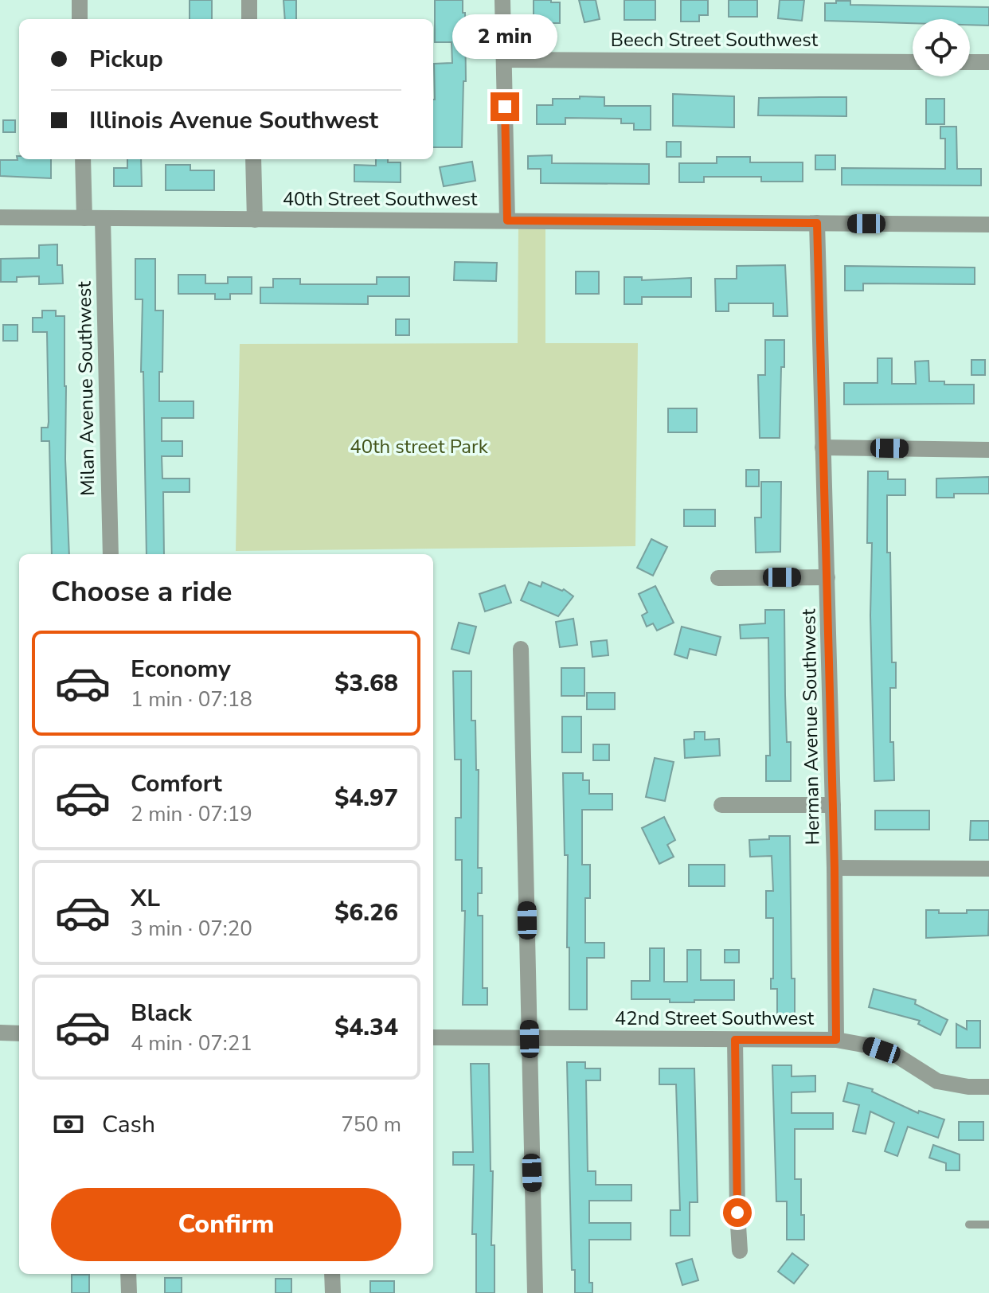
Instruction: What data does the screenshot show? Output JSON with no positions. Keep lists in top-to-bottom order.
{
  "streets": {
    "street": [
      "Beech Street Southwest",
      "40th Street Southwest",
      "Milan Avenue Southwest",
      "Herman Avenue Southwest",
      "42nd Street Southwest"
    ]
  },
  "crossings": [
    ["40th Street Southwest", "Milan Avenue Southwest"],
    ["40th Street Southwest", "Herman Avenue Southwest"],
    ["Herman Avenue Southwest", "42nd Street Southwest"]
  ],
  "parks": ["40th street Park"],
  "page": {
    "bubble": "2 min",
    "banner": ["Pickup", "Illinois Avenue Southwest"],
    "heading": "Choose a ride",
    "list": [
      {
        "name": "Economy",
        "note": "1 min · 07:18",
        "value": "$3.68"
      },
      {
        "name": "Comfort",
        "note": "2 min · 07:19",
        "value": "$4.97"
      },
      {
        "name": "XL",
        "note": "3 min · 07:20",
        "value": "$6.26"
      },
      {
        "name": "Black",
        "note": "4 min · 07:21",
        "value": "$4.34"
      }
    ],
    "pay": ["Cash", "750 m"],
    "buttons": "Confirm"
  }
}
